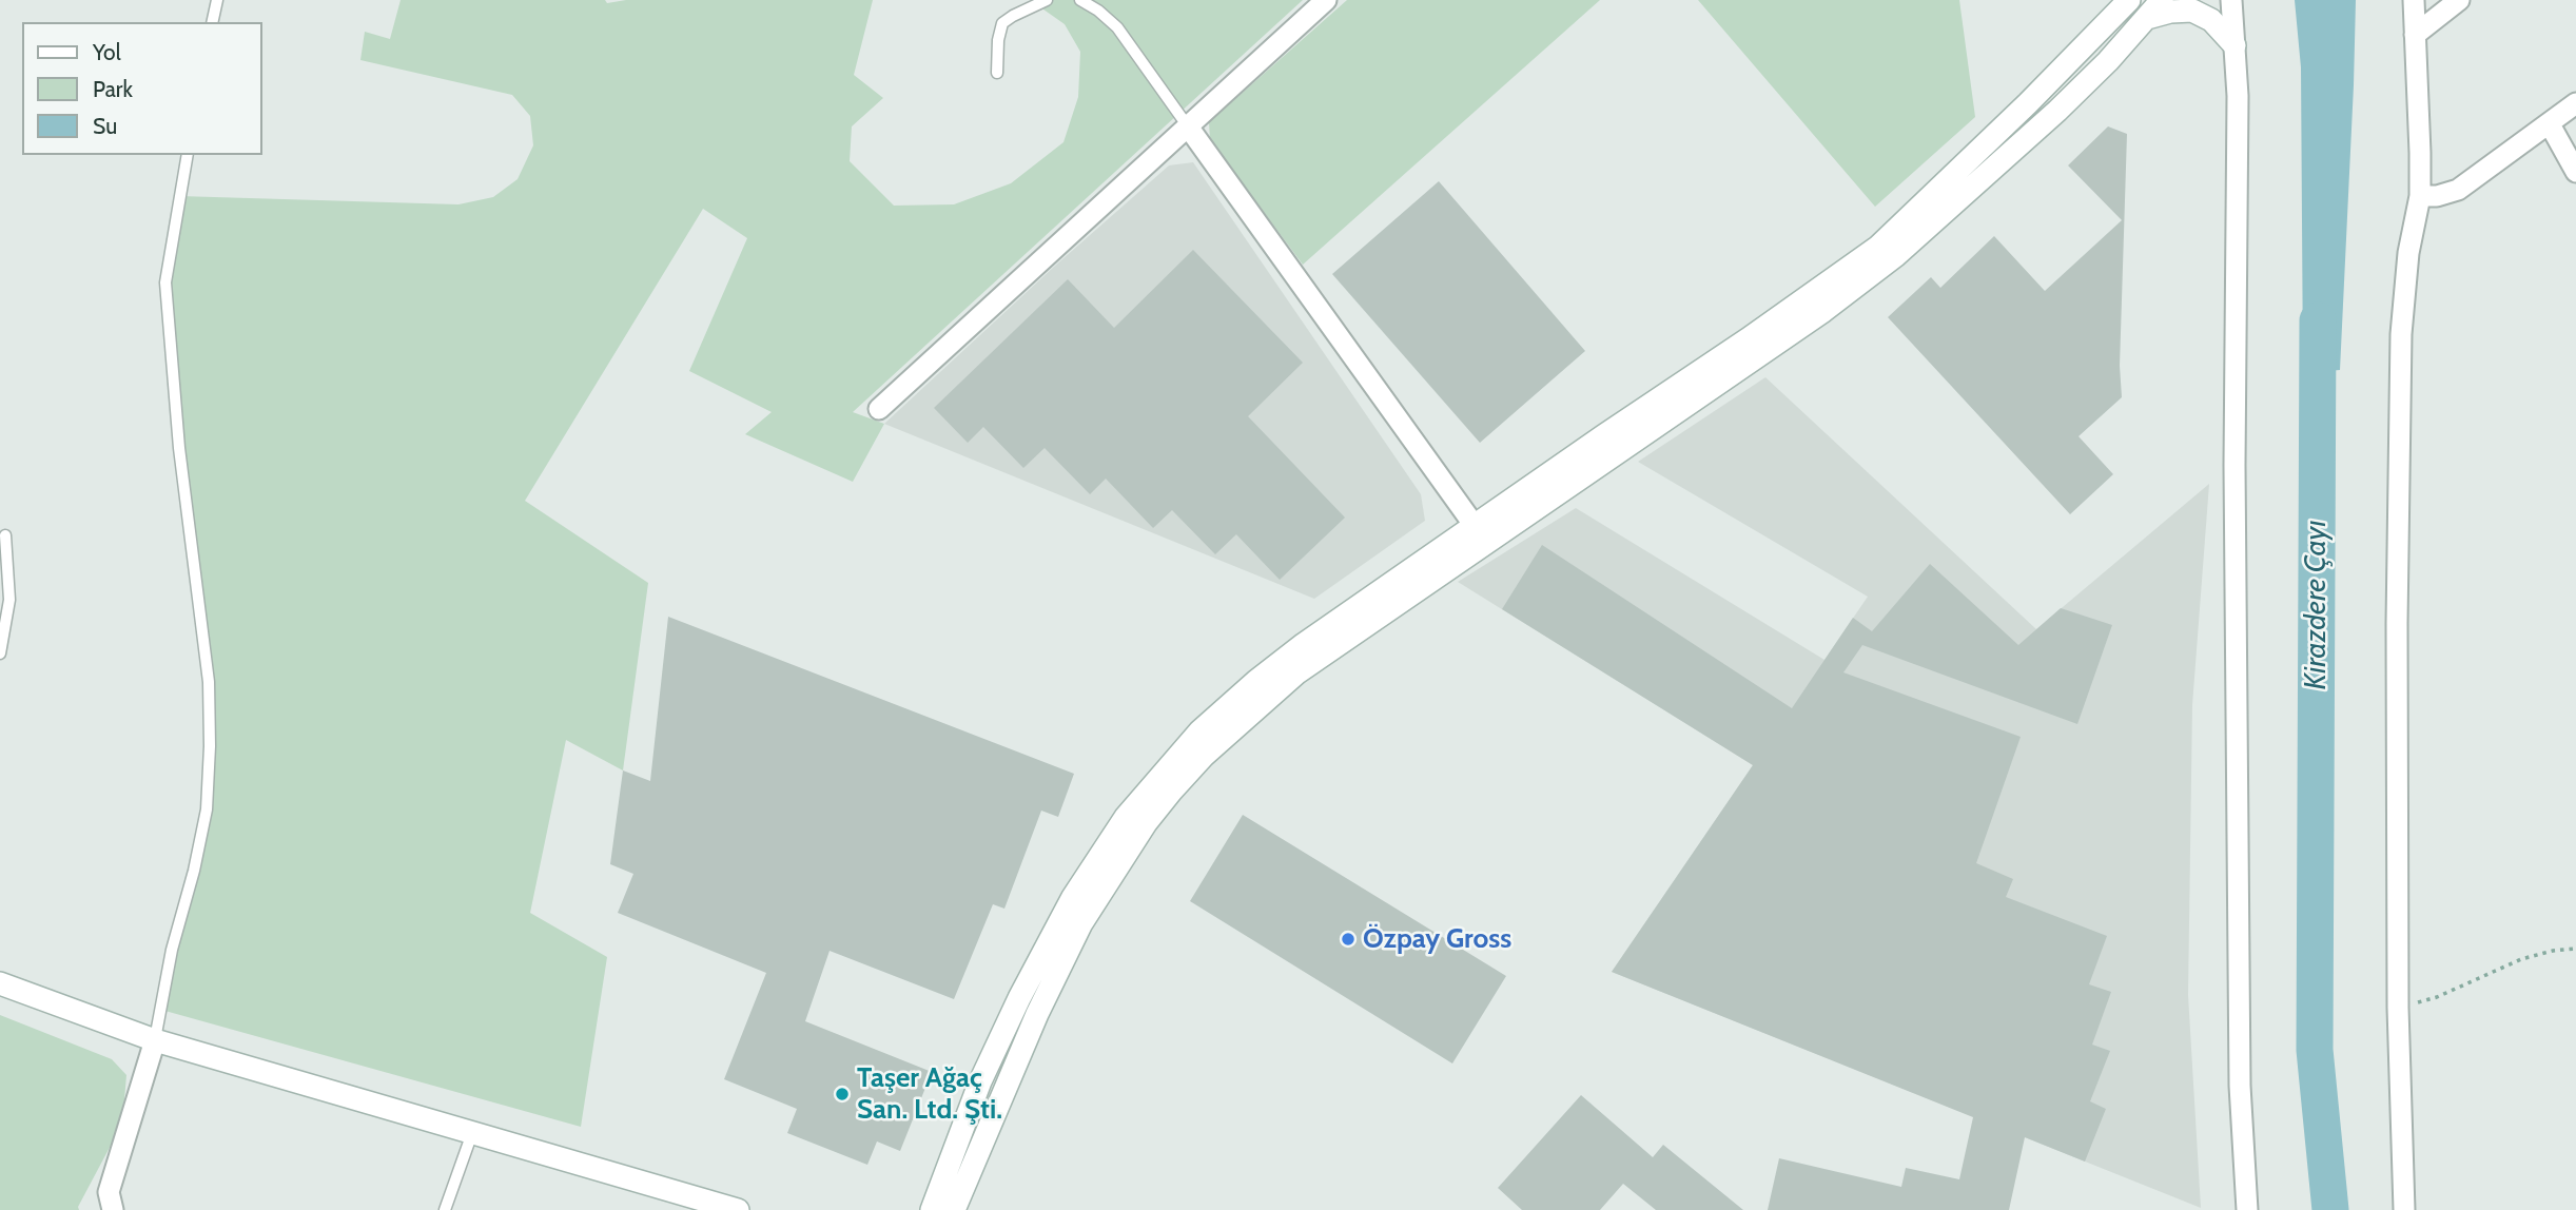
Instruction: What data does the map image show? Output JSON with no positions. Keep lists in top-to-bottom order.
{
  "water": ["Kirazdere Çayı"],
  "places": ["Özpay Gross", "Taşer Ağaç San. Ltd. Şti."],
  "legend": ["Yol", "Park", "Su"]
}
